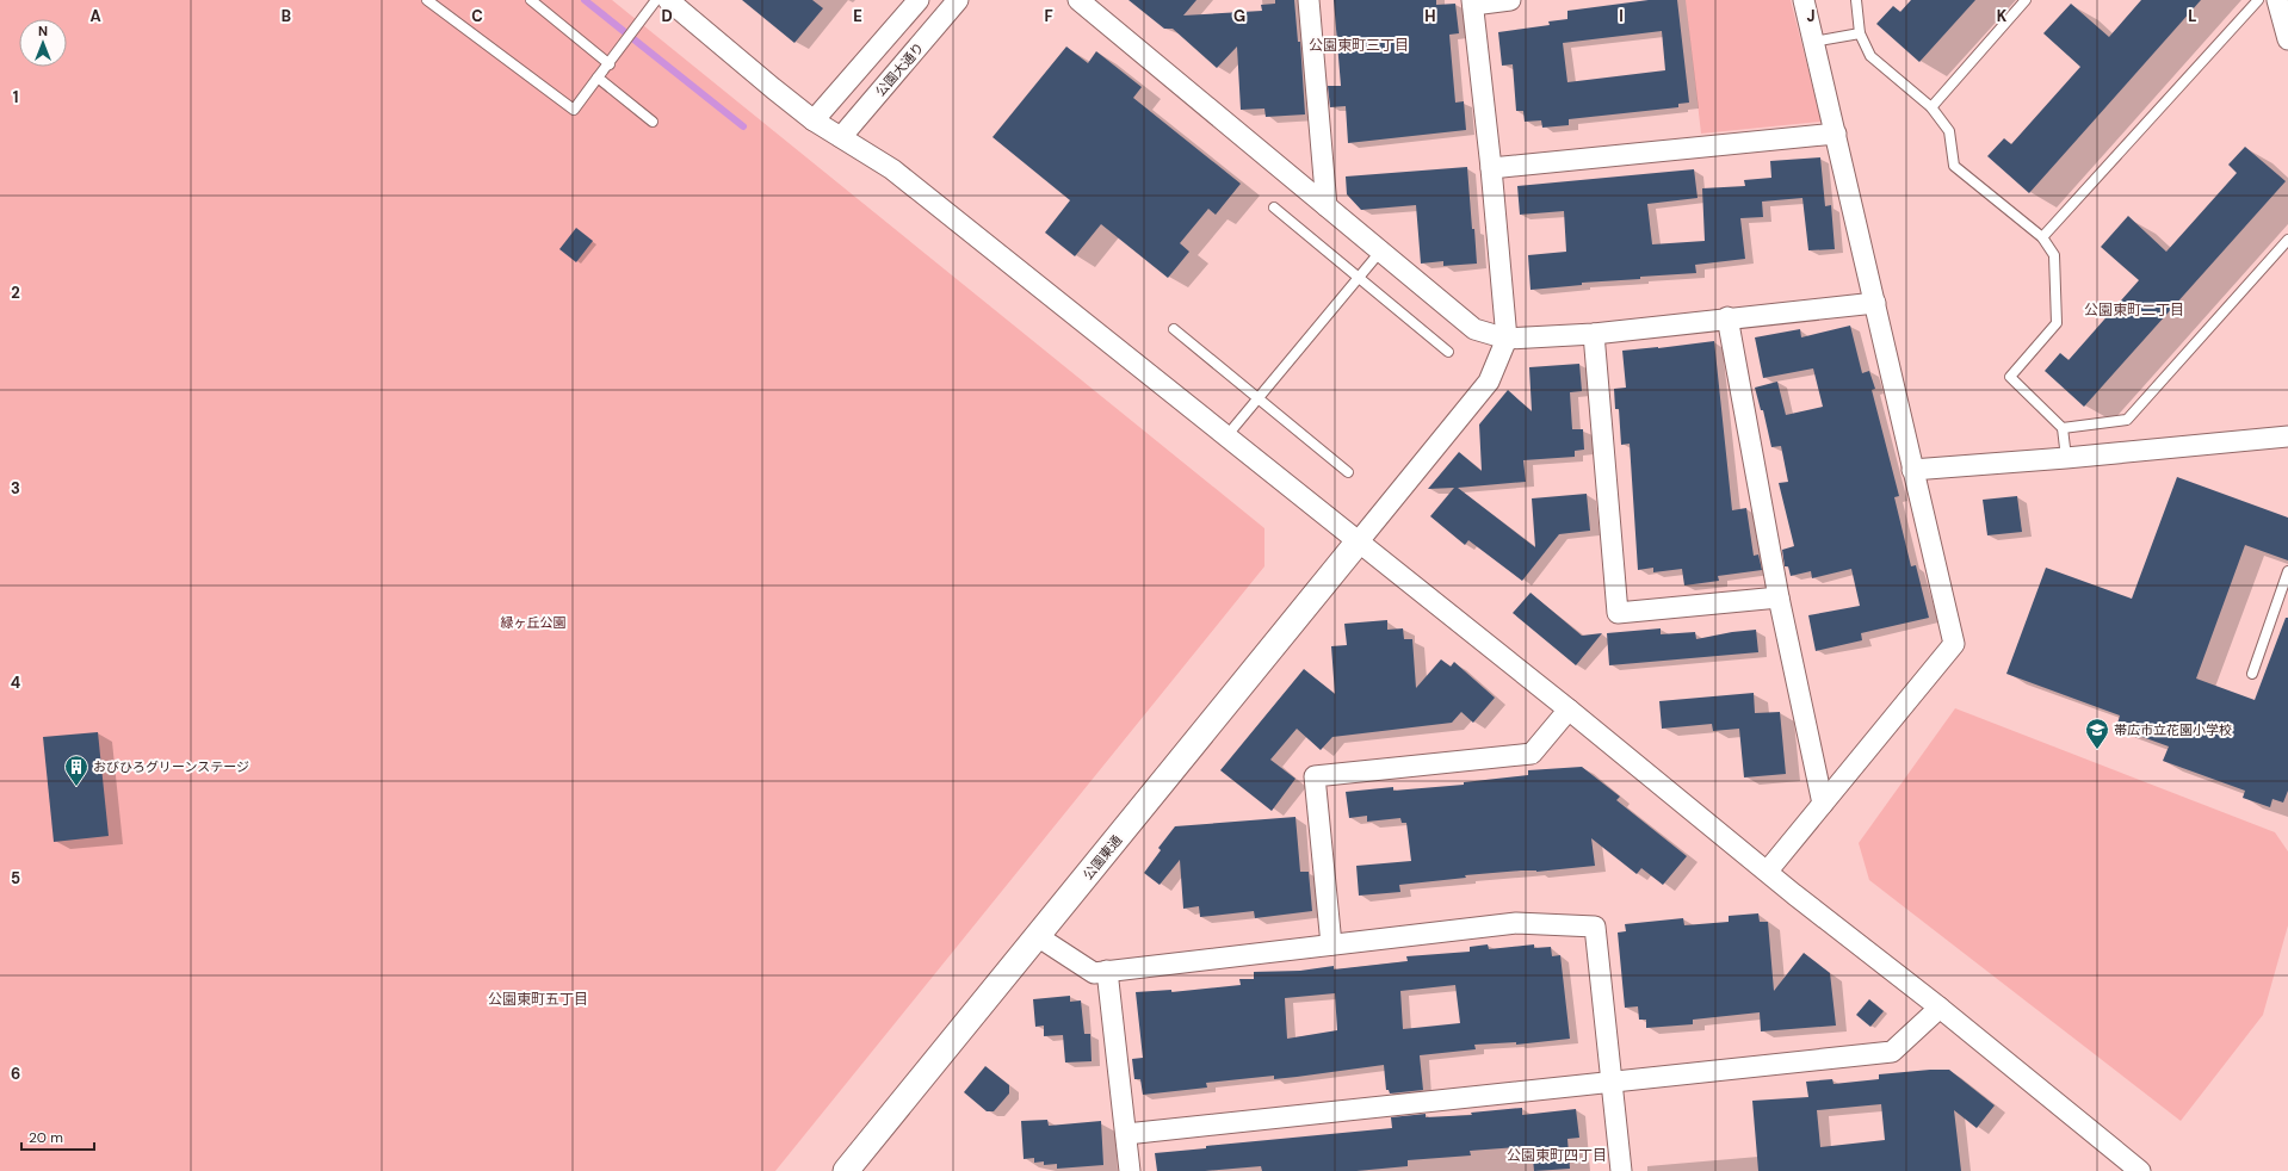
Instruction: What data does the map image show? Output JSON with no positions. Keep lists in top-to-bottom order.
{
  "streets": {
    "street": ["公園大通り", "公園東通"]
  },
  "districts": [
    "公園東町三丁目",
    "公園東町二丁目",
    "公園東町五丁目",
    "公園東町四丁目"
  ],
  "parks": ["緑ヶ丘公園"],
  "places": {
    "school or university": ["帯広市立花園小学校"],
    "building": ["おびひろグリーンステージ"]
  },
  "scale_bar": "20 m",
  "north": "top",
  "grid": {
    "columns": [
      "A",
      "B",
      "C",
      "D",
      "E",
      "F",
      "G",
      "H",
      "I",
      "J",
      "K",
      "L"
    ],
    "rows": [
      "1",
      "2",
      "3",
      "4",
      "5",
      "6"
    ]
  }
}
